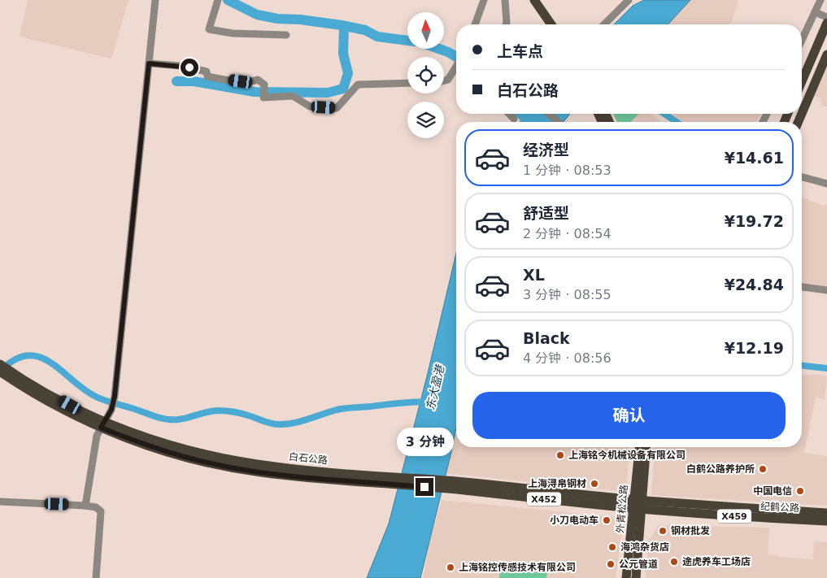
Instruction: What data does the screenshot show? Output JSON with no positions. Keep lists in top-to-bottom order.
{
  "streets": {
    "main road": [
      "白石公路",
      "X452",
      "纪鹤公路",
      "外青松公路",
      "X459"
    ]
  },
  "crossings": [
    ["白石公路", "纪鹤公路"],
    ["白石公路", "外青松公路"],
    ["纪鹤公路", "外青松公路"]
  ],
  "water": ["东大盈港"],
  "places": [
    "上海铭今机械设备有限公司",
    "白鹤公路养护所",
    "上海浔帛钢材",
    "中国电信",
    "小刀电动车",
    "钢材批发",
    "海鸿杂货店",
    "途虎养车工场店",
    "公元管道",
    "上海铭控传感技术有限公司"
  ],
  "north": "top",
  "page": {
    "banner": ["上车点", "白石公路"],
    "list": [
      {
        "name": "经济型",
        "note": "1 分钟 · 08:53",
        "value": "¥14.61"
      },
      {
        "name": "舒适型",
        "note": "2 分钟 · 08:54",
        "value": "¥19.72"
      },
      {
        "name": "XL",
        "note": "3 分钟 · 08:55",
        "value": "¥24.84"
      },
      {
        "name": "Black",
        "note": "4 分钟 · 08:56",
        "value": "¥12.19"
      }
    ],
    "buttons": "确认",
    "bubble": "3 分钟"
  }
}
